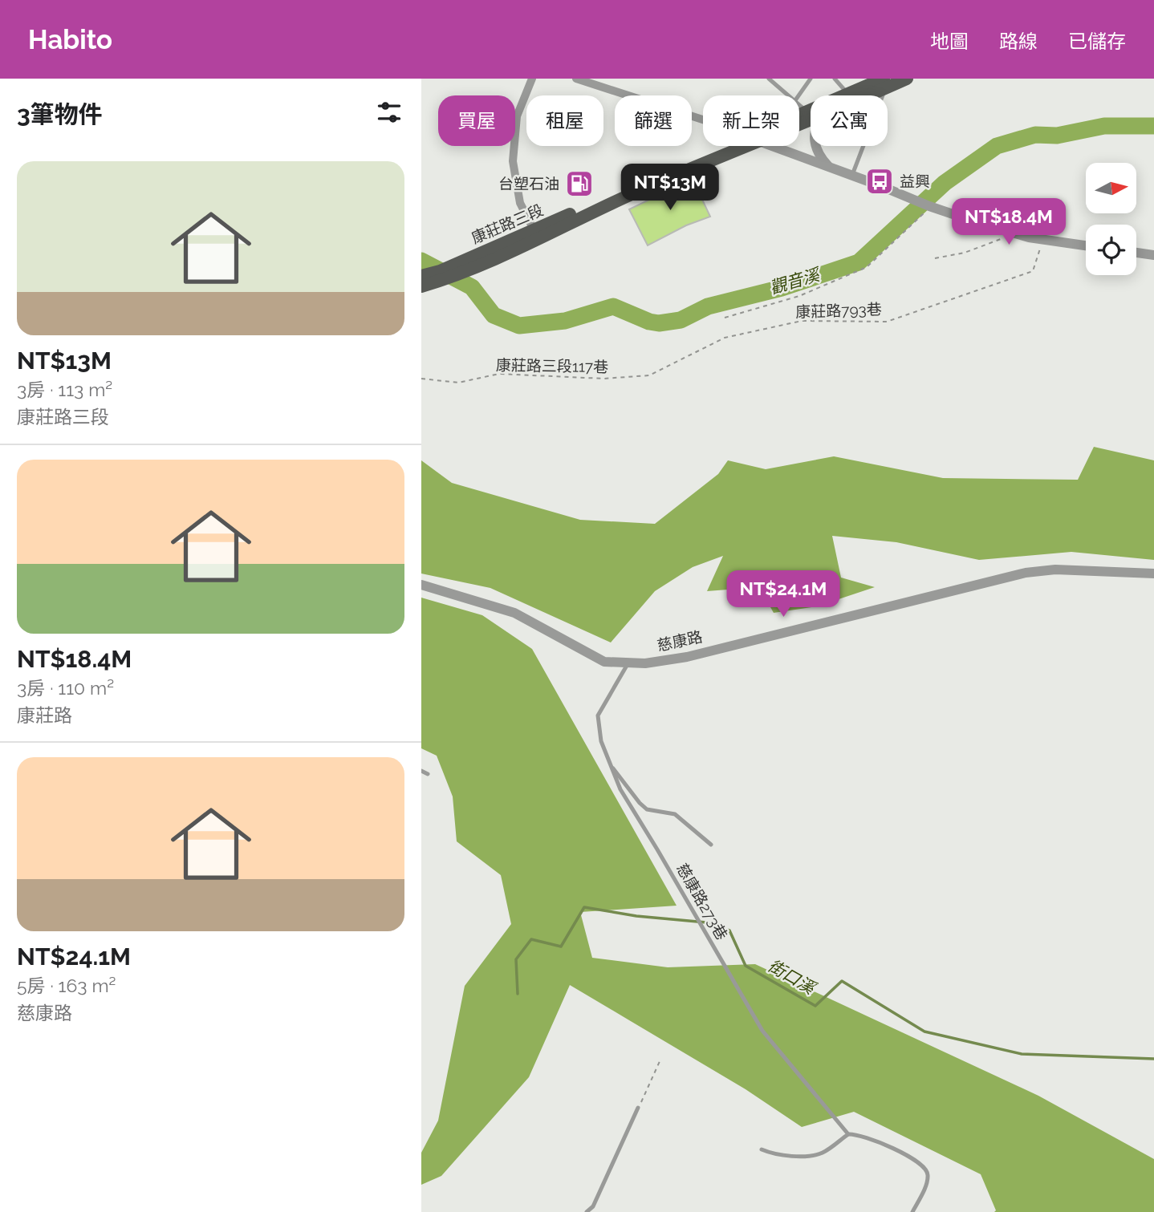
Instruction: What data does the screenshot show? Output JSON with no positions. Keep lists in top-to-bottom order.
{
  "streets": {
    "main road": ["康莊路三段"],
    "street": ["慈康路"],
    "lane": ["慈康路273巷"],
    "path": ["康莊路793巷", "康莊路三段117巷"]
  },
  "crossings": [
    ["康莊路793巷", "康莊路三段117巷"],
    ["慈康路", "慈康路273巷"]
  ],
  "water": ["觀音溪", "街口溪"],
  "places": {
    "bus stop": ["益興"],
    "fuel station": ["台塑石油"]
  },
  "north": "right",
  "page": {
    "header": "Habito",
    "nav": ["地圖", "路線", "已儲存"],
    "heading": "3筆物件",
    "chip": [
      "買屋",
      "租屋",
      "篩選",
      "新上架",
      "公寓"
    ],
    "list": [
      {
        "name": "NT$13M",
        "note": "3房 · 113 m² · 康莊路三段"
      },
      {
        "name": "NT$18.4M",
        "note": "3房 · 110 m² · 康莊路"
      },
      {
        "name": "NT$24.1M",
        "note": "5房 · 163 m² · 慈康路"
      }
    ],
    "price": ["NT$13M", "NT$18.4M", "NT$24.1M"]
  }
}
